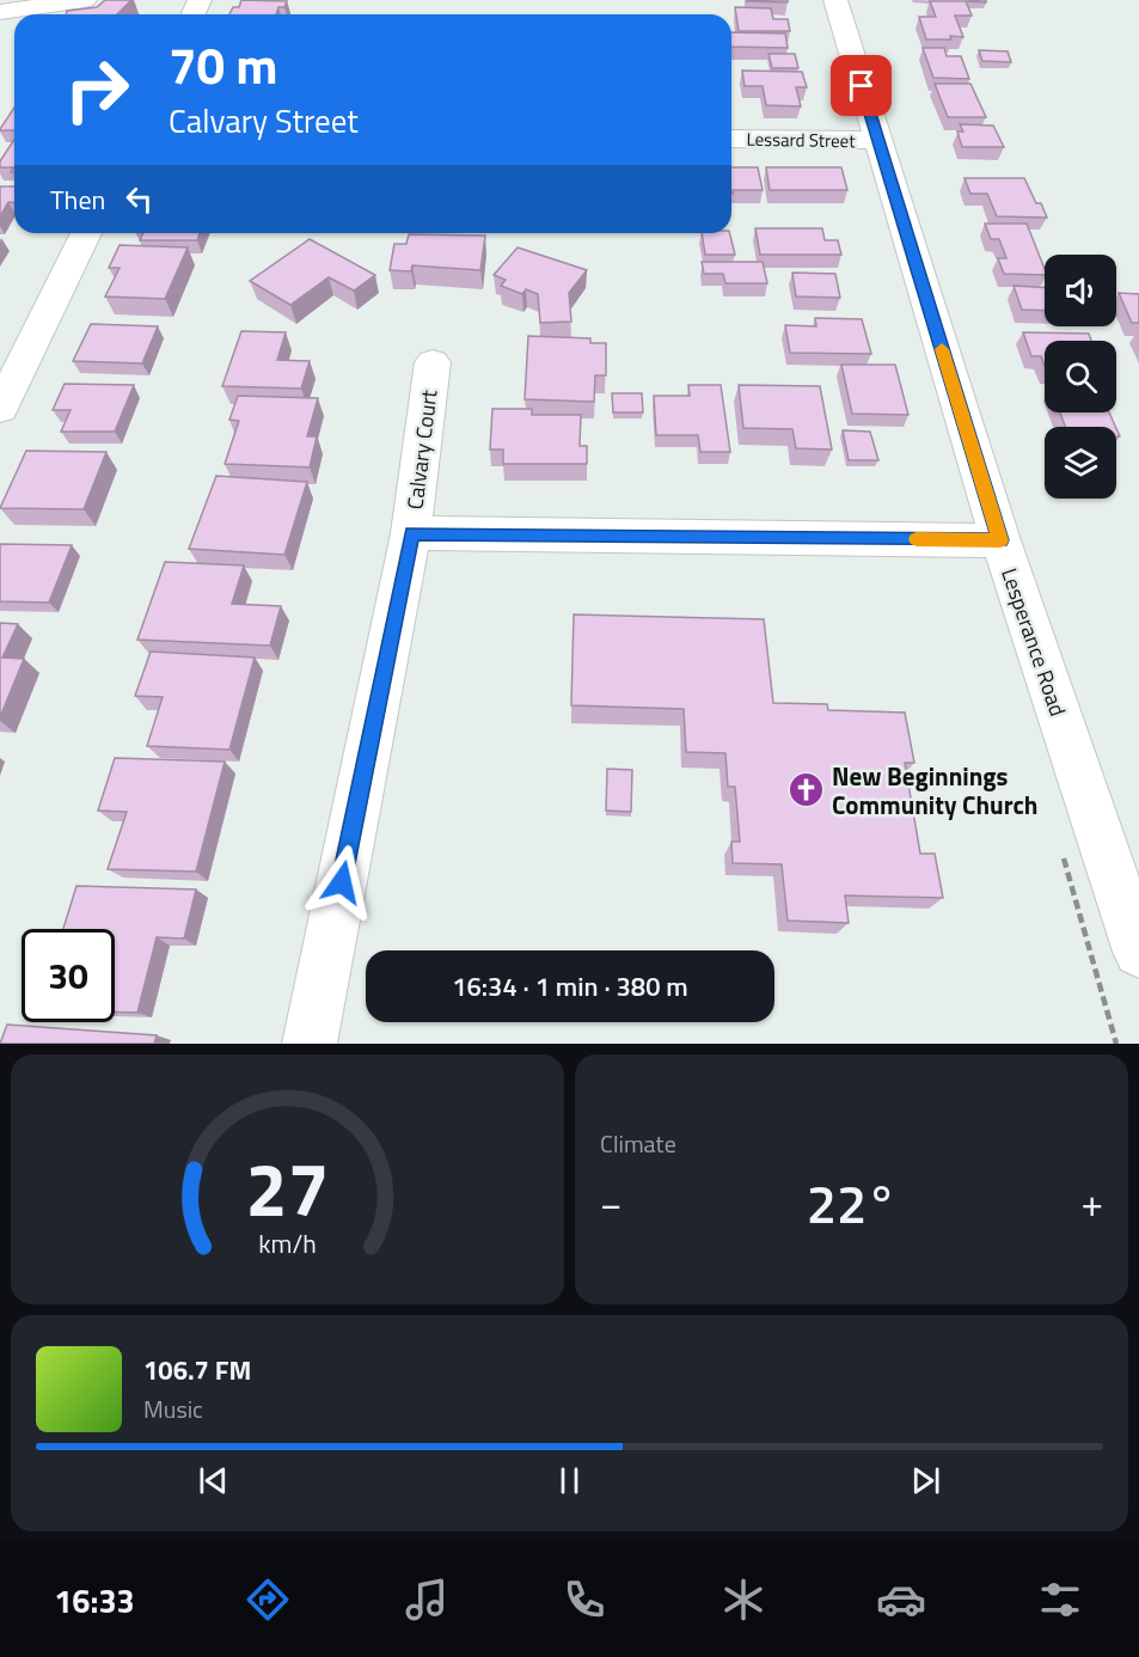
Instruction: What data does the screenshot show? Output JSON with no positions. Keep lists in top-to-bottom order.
{
  "streets": {
    "street": ["Lessard Street", "Calvary Court", "Lesperance Road"]
  },
  "crossings": [
    ["Lessard Street", "Lesperance Road"]
  ],
  "places": {
    "church": ["New Beginnings Community Church"]
  },
  "page": {
    "turn": ["70 m", "Calvary Street"],
    "then": "Then",
    "limit": "30",
    "trip": "16:34 · 1 min · 380 m",
    "tile": "Climate",
    "heat": ["−", "22°", "+"],
    "song": ["106.7 FM", "Music"],
    "tabs": "16:33",
    "gauge": ["27", "km/h"]
  }
}
